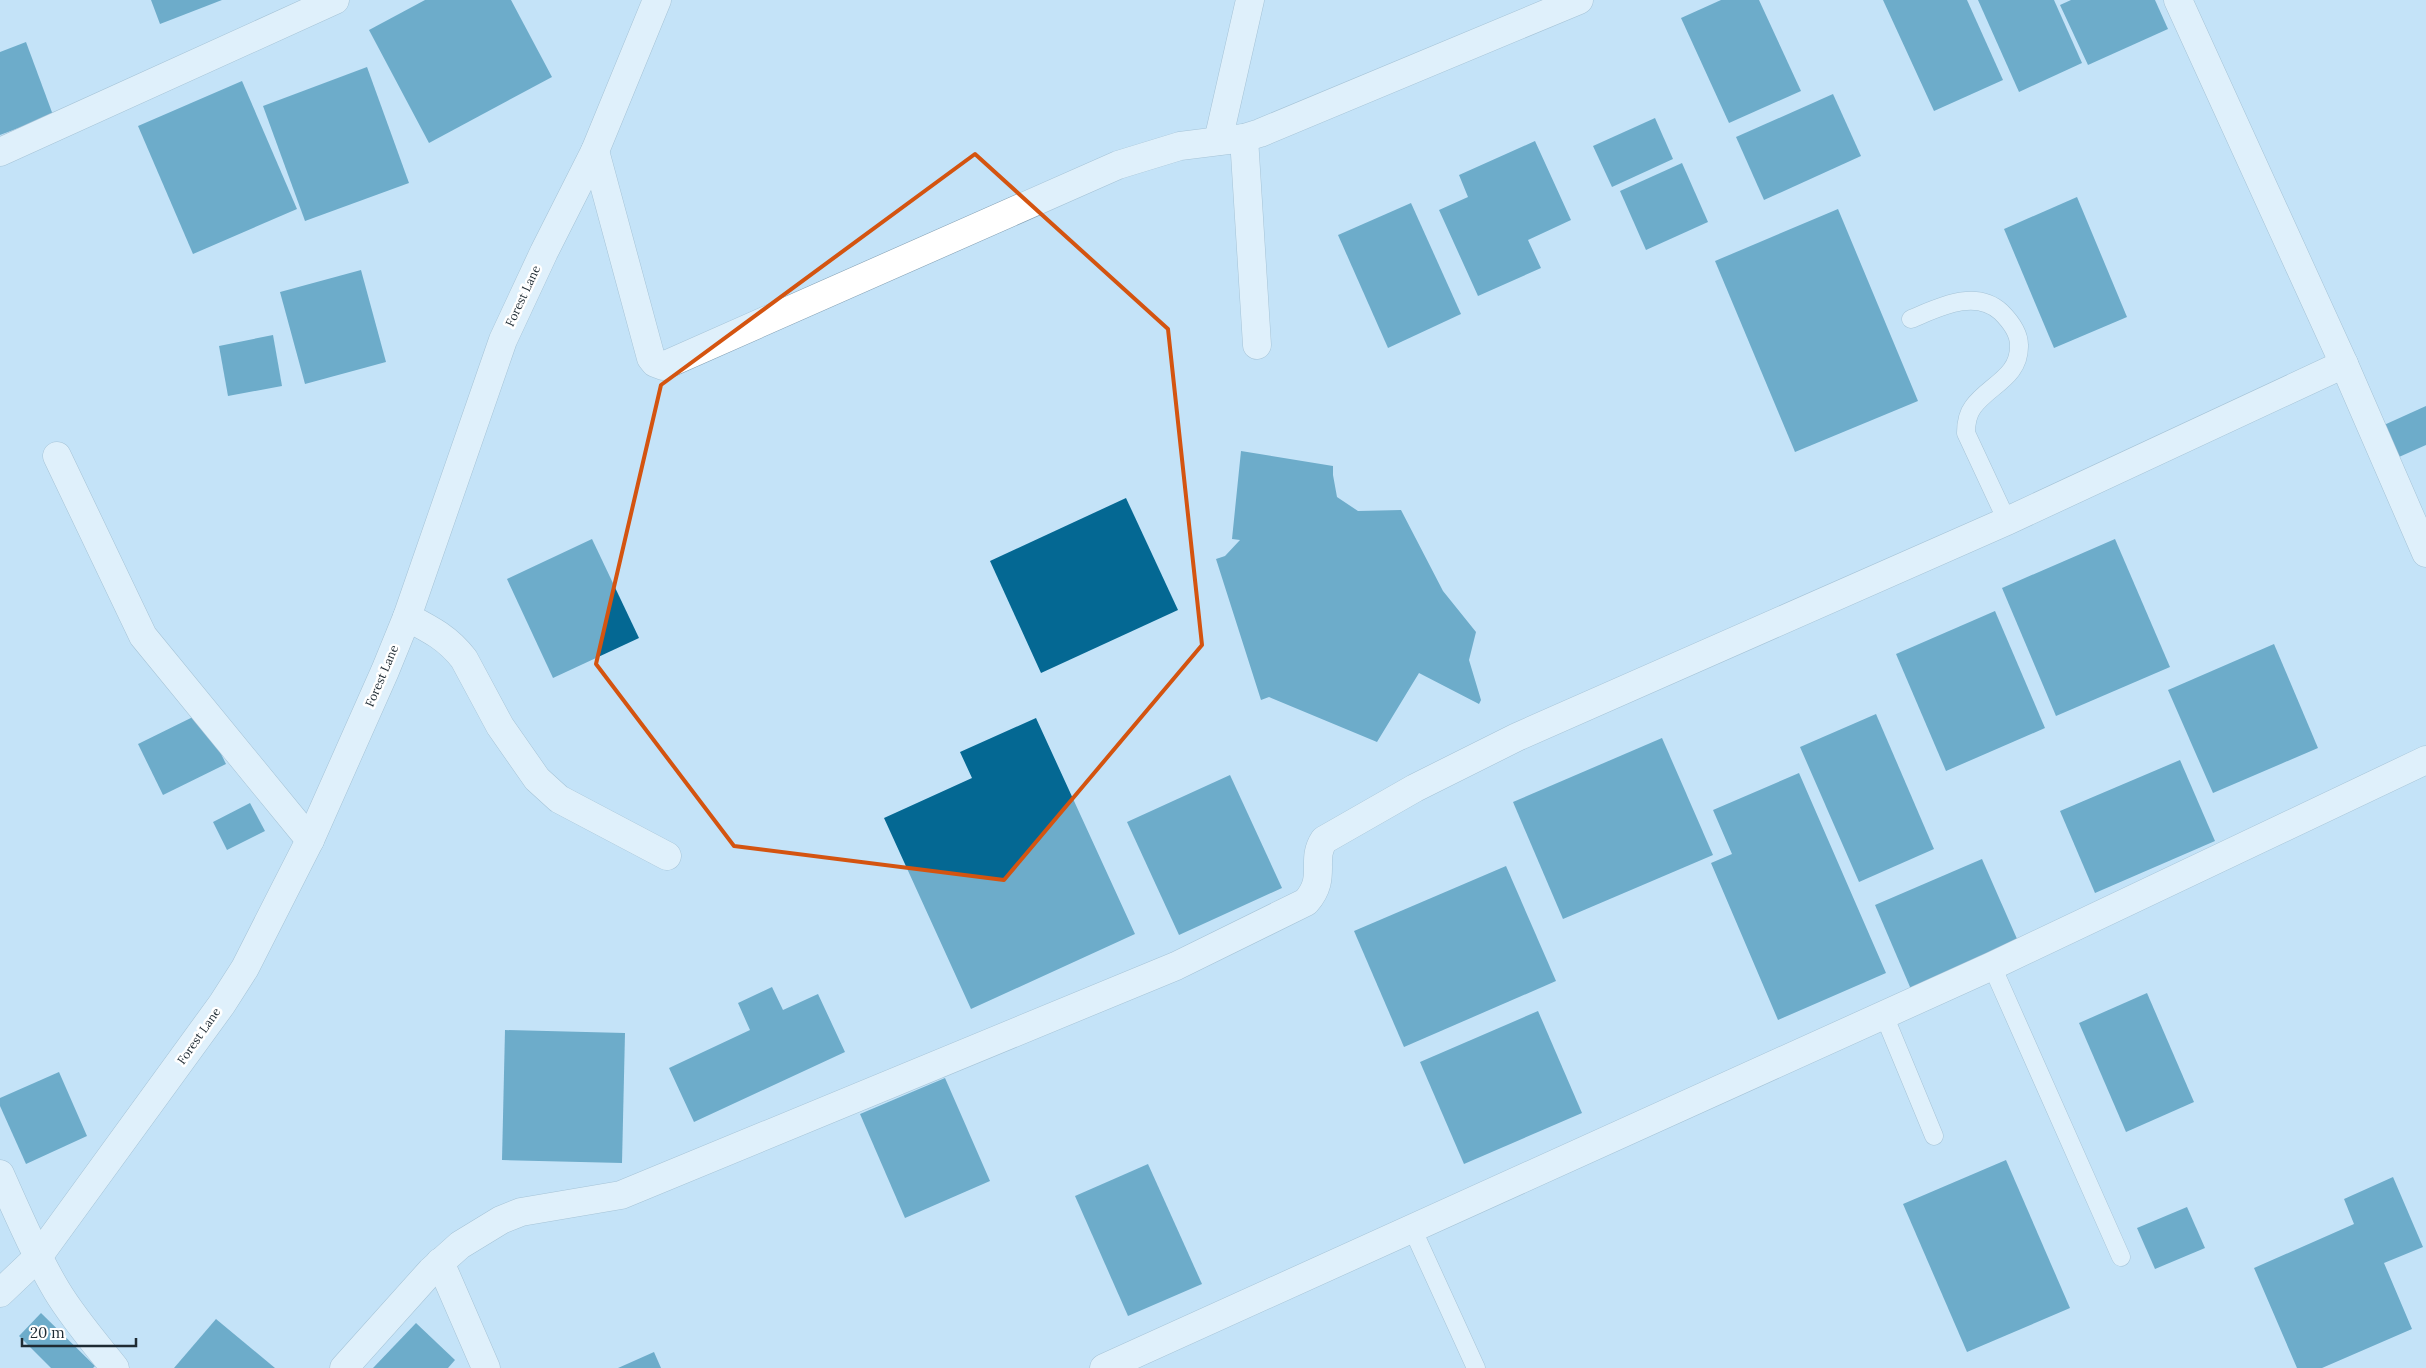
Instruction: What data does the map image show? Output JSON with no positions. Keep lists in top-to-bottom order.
{
  "streets": {
    "street": ["Forest Lane"]
  },
  "scale_bar": "20 m"
}
